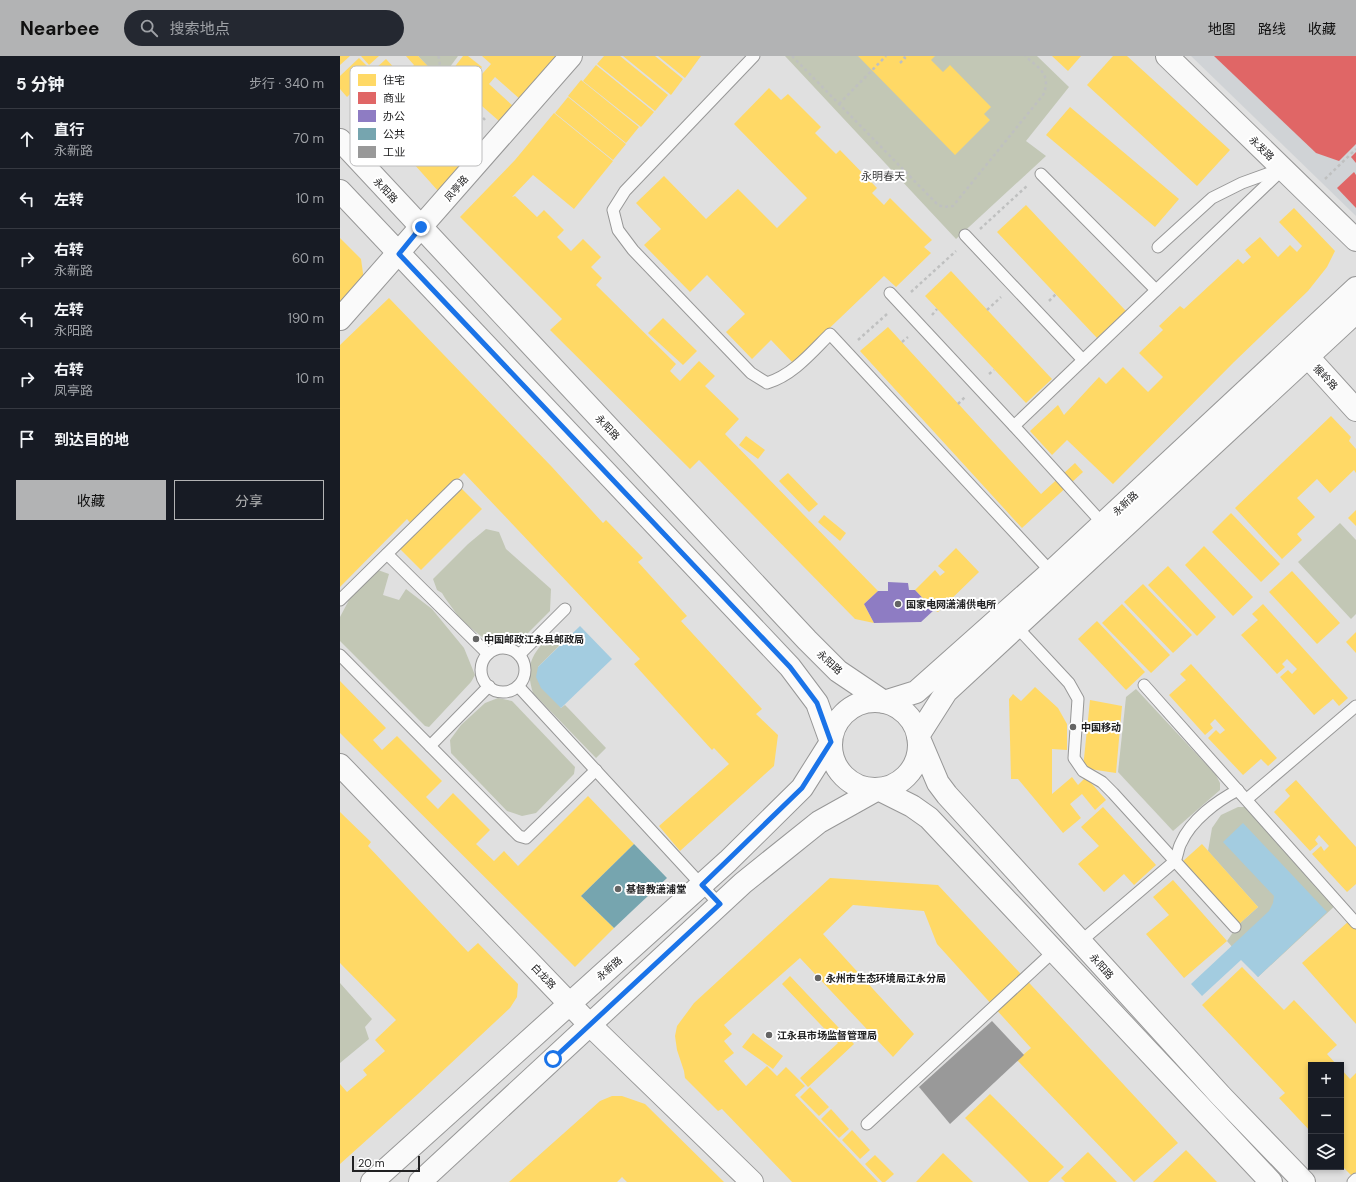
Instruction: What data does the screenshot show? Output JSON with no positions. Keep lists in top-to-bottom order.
{
  "streets": {
    "street": [
      "永发路",
      "凤亭路",
      "永阳路",
      "猴岭路",
      "永新路",
      "白龙路"
    ]
  },
  "crossings": [
    ["凤亭路", "永阳路"],
    ["永阳路", "永新路"],
    ["猴岭路", "永新路"],
    ["永新路", "白龙路"]
  ],
  "districts": ["永明春天"],
  "places": [
    "国家电网潇浦供电所",
    "中国邮政江永县邮政局",
    "中国移动",
    "基督教潇浦堂",
    "永州市生态环境局江永分局",
    "江永县市场监督管理局"
  ],
  "legend": [
    "住宅",
    "商业",
    "办公",
    "公共",
    "工业"
  ],
  "scale_bar": "20 m",
  "page": {
    "header": "Nearbee",
    "search": "搜索地点",
    "nav": ["地图", "路线", "收藏"],
    "heading": ["5 分钟", "步行 · 340 m"],
    "list": [
      ["直行", "永新路", "70 m"],
      ["左转", "10 m"],
      ["右转", "永新路", "60 m"],
      ["左转", "永阳路", "190 m"],
      ["右转", "凤亭路", "10 m"],
      "到达目的地"
    ],
    "buttons": ["收藏", "分享"],
    "map_buttons": ["+", "−"],
    "scale": "20 m"
  }
}
